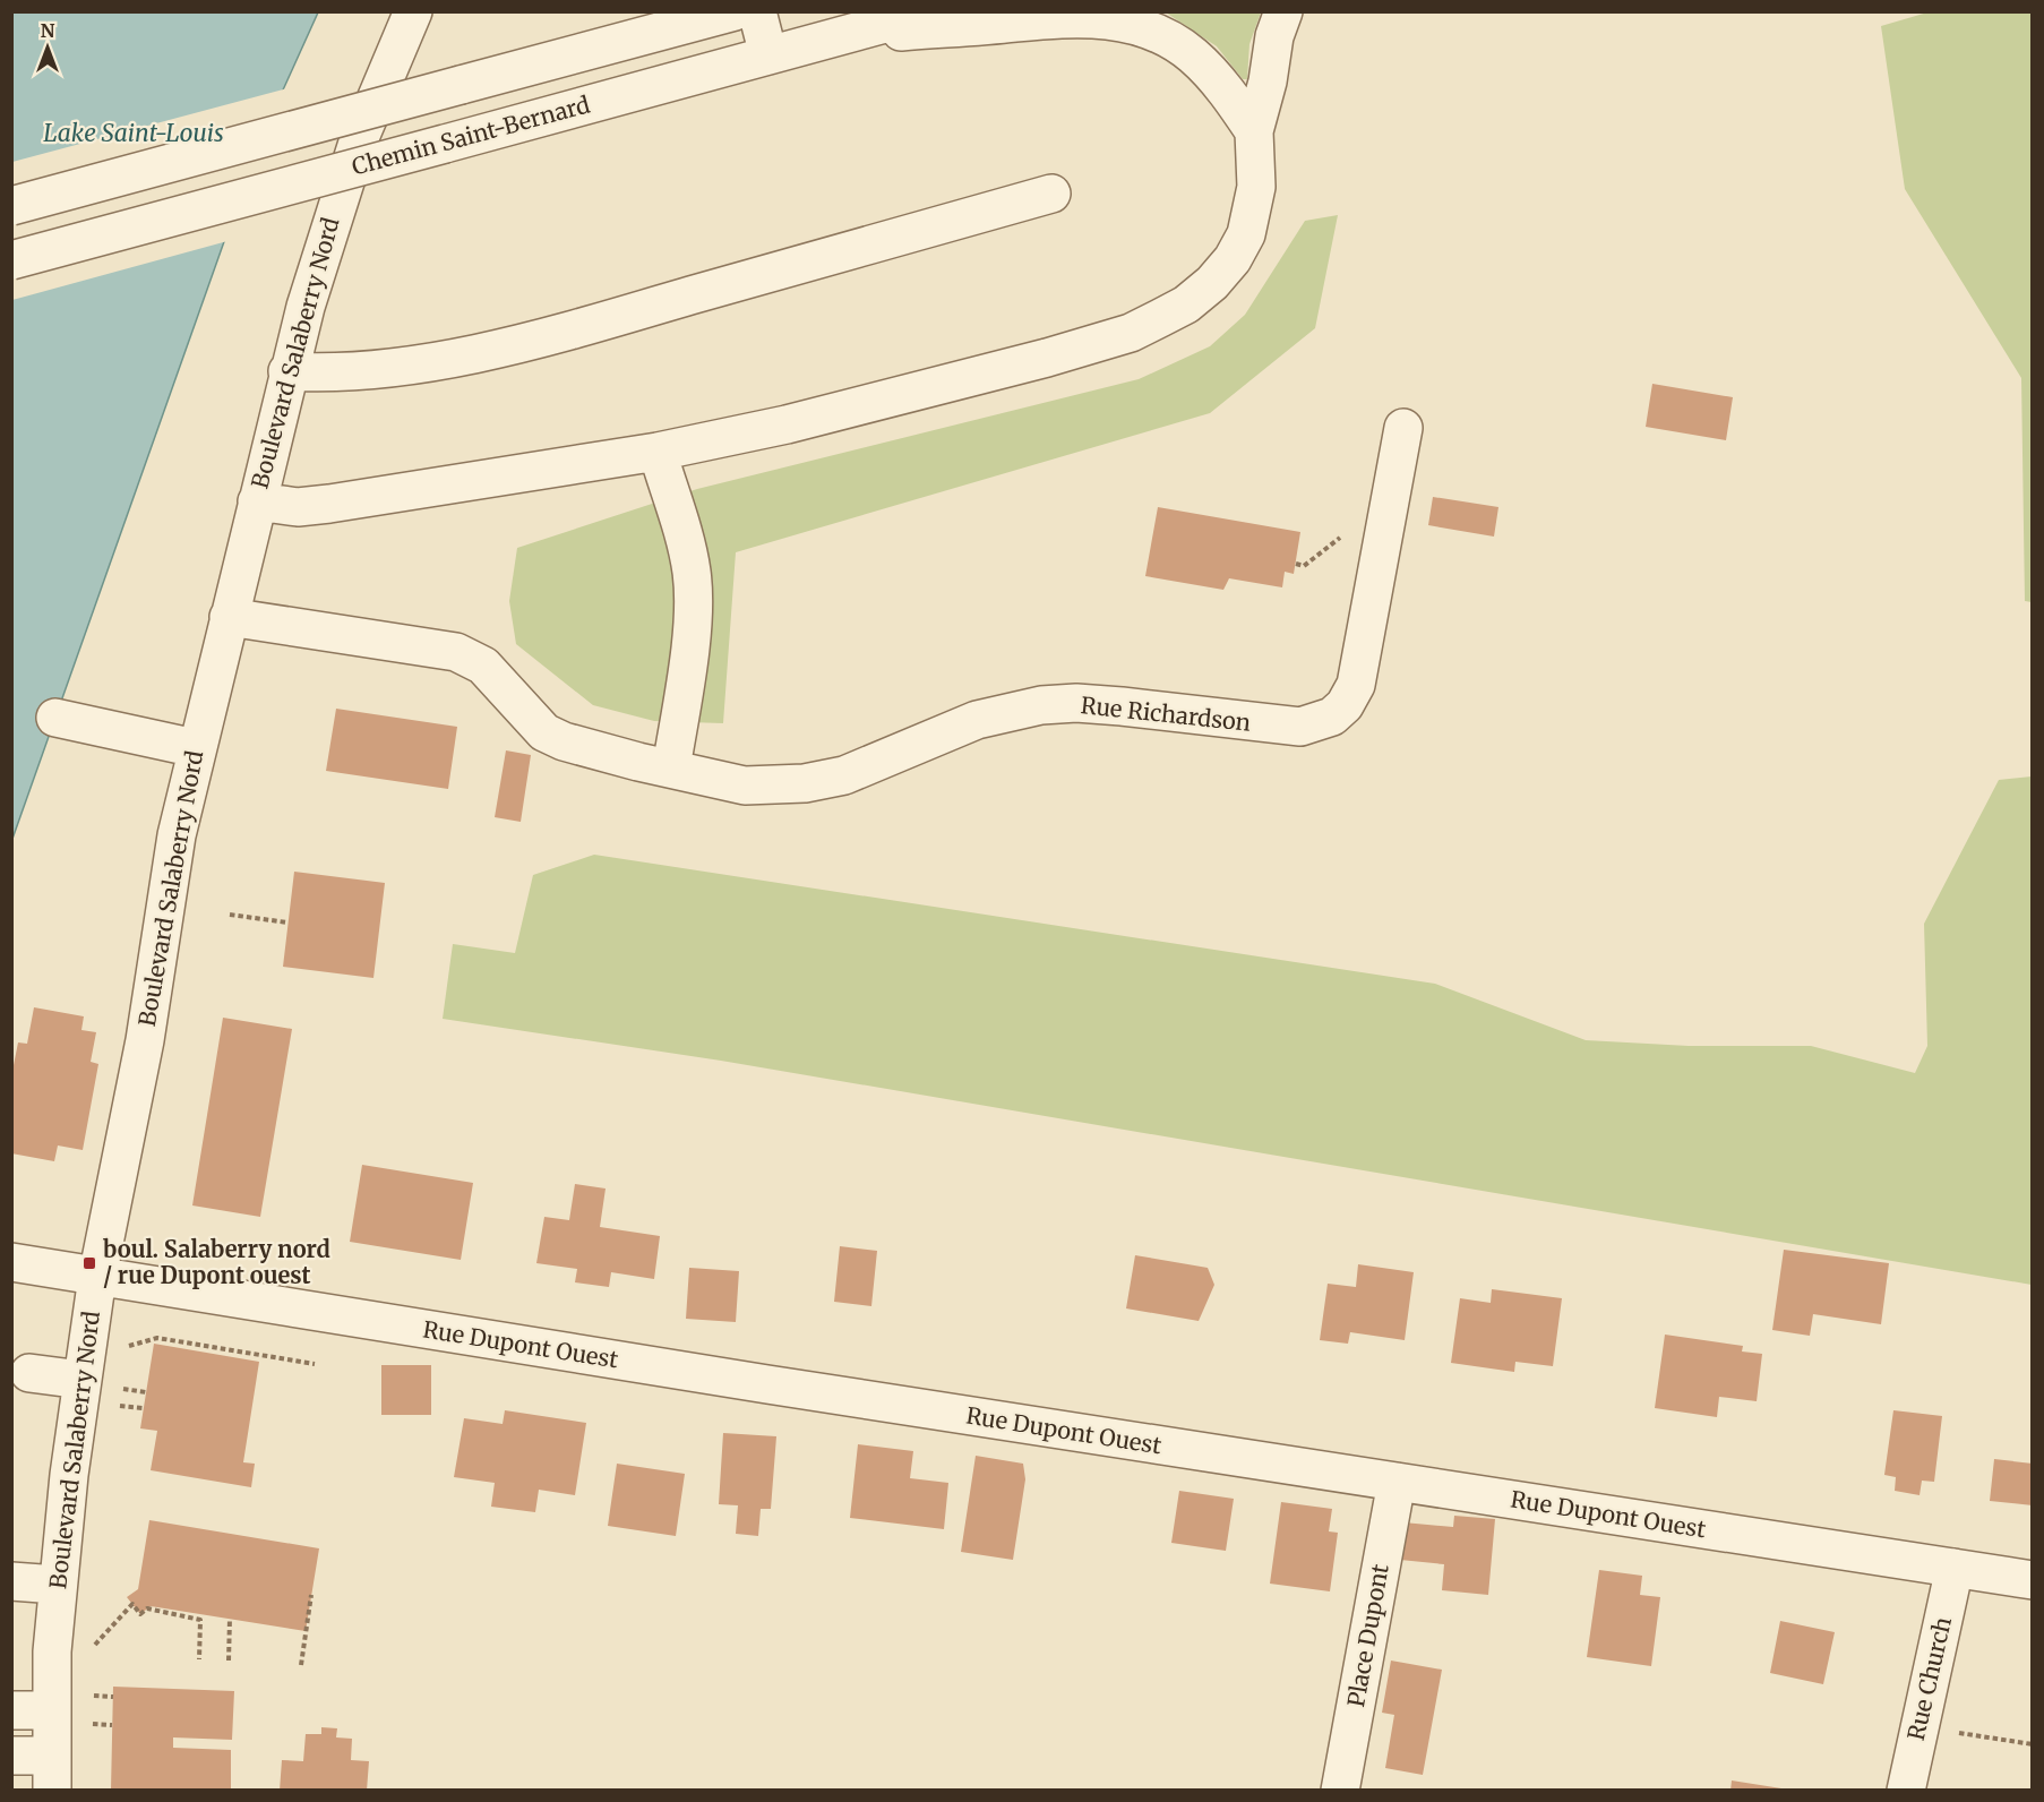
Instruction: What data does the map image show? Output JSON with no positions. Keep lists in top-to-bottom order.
{
  "streets": {
    "street": [
      "Chemin Saint-Bernard",
      "Boulevard Salaberry Nord",
      "Rue Richardson",
      "Rue Dupont Ouest",
      "Place Dupont",
      "Rue Church"
    ]
  },
  "crossings": [
    ["Boulevard Salaberry Nord", "Rue Richardson"],
    ["Boulevard Salaberry Nord", "Rue Dupont Ouest"],
    ["Rue Dupont Ouest", "Place Dupont"],
    ["Rue Dupont Ouest", "Rue Church"]
  ],
  "water": ["Lake Saint-Louis"],
  "places": {
    "transit": ["boul. Salaberry nord / rue Dupont ouest"]
  },
  "north": "top"
}
